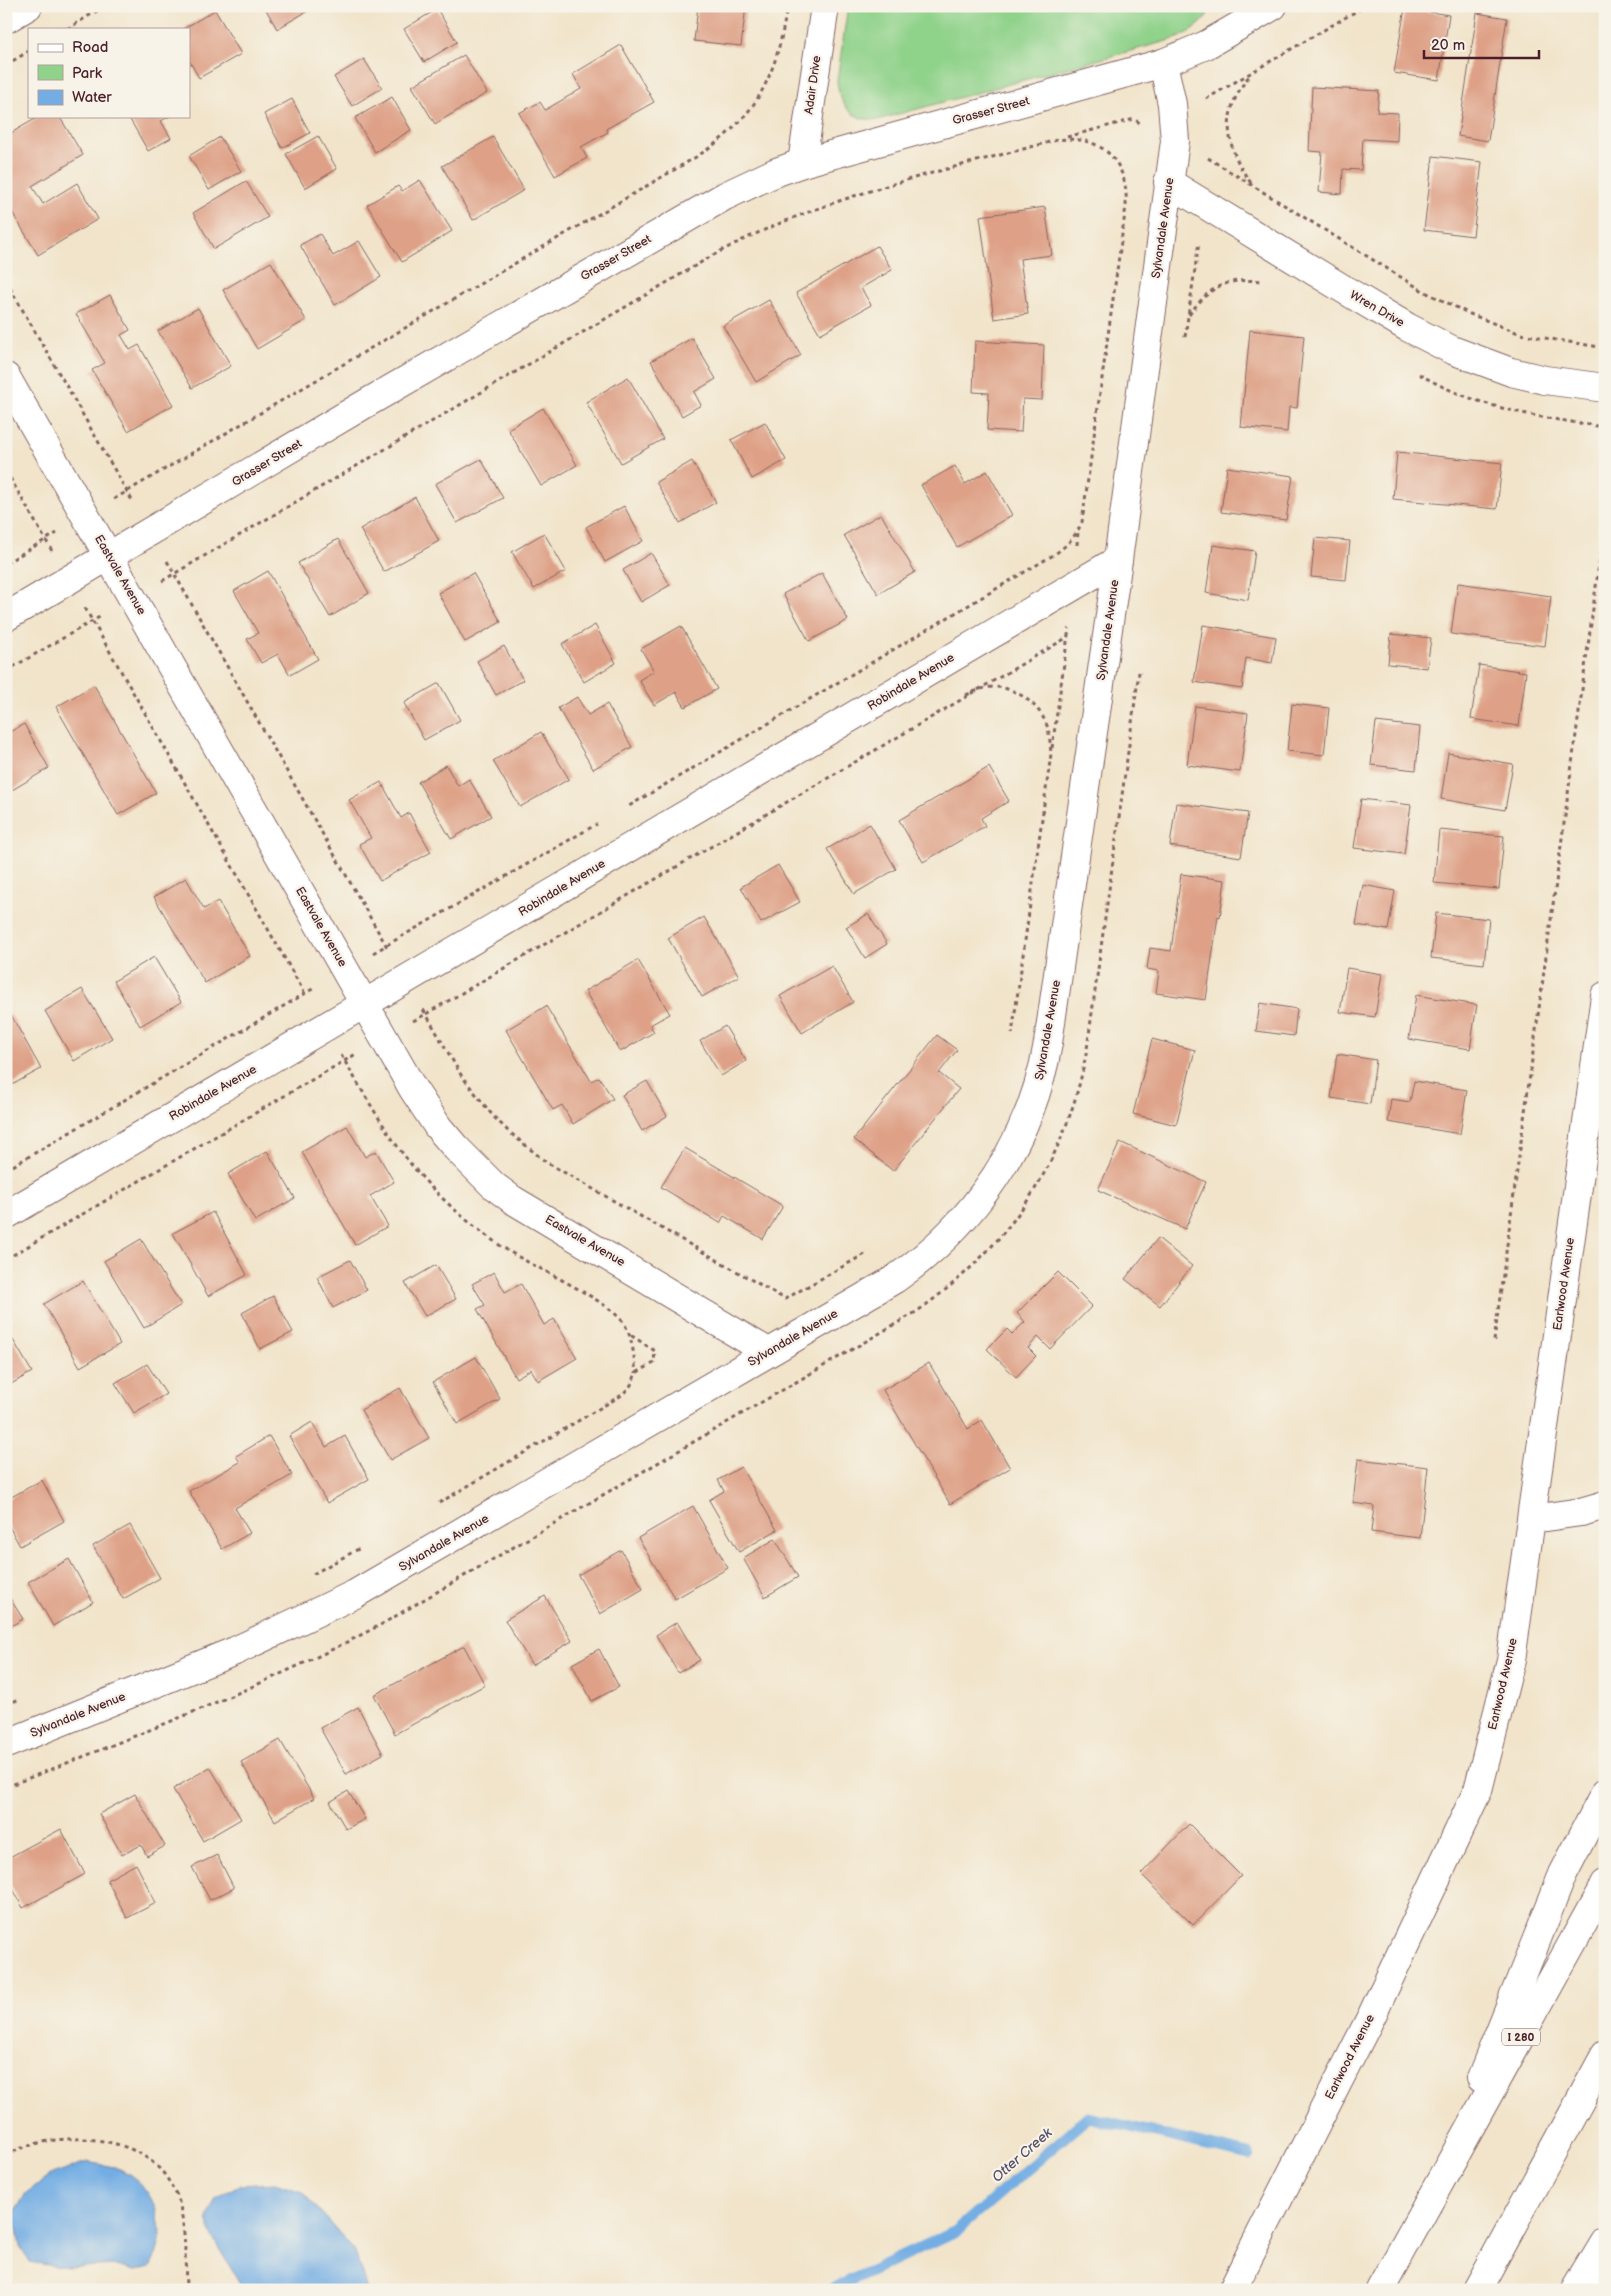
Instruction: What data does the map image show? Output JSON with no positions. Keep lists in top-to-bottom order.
{
  "streets": {
    "main road": [
      "Adair Drive",
      "Grasser Street",
      "Sylvandale Avenue",
      "Wren Drive",
      "Eastvale Avenue",
      "Robindale Avenue",
      "Earlwood Avenue",
      "I 280"
    ]
  },
  "crossings": [
    ["Adair Drive", "Grasser Street"],
    ["Grasser Street", "Sylvandale Avenue"],
    ["Grasser Street", "Eastvale Avenue"],
    ["Sylvandale Avenue", "Wren Drive"],
    ["Sylvandale Avenue", "Eastvale Avenue"],
    ["Sylvandale Avenue", "Robindale Avenue"],
    ["Eastvale Avenue", "Robindale Avenue"]
  ],
  "water": ["Otter Creek"],
  "legend": ["Road", "Park", "Water"],
  "scale_bar": "20 m"
}
